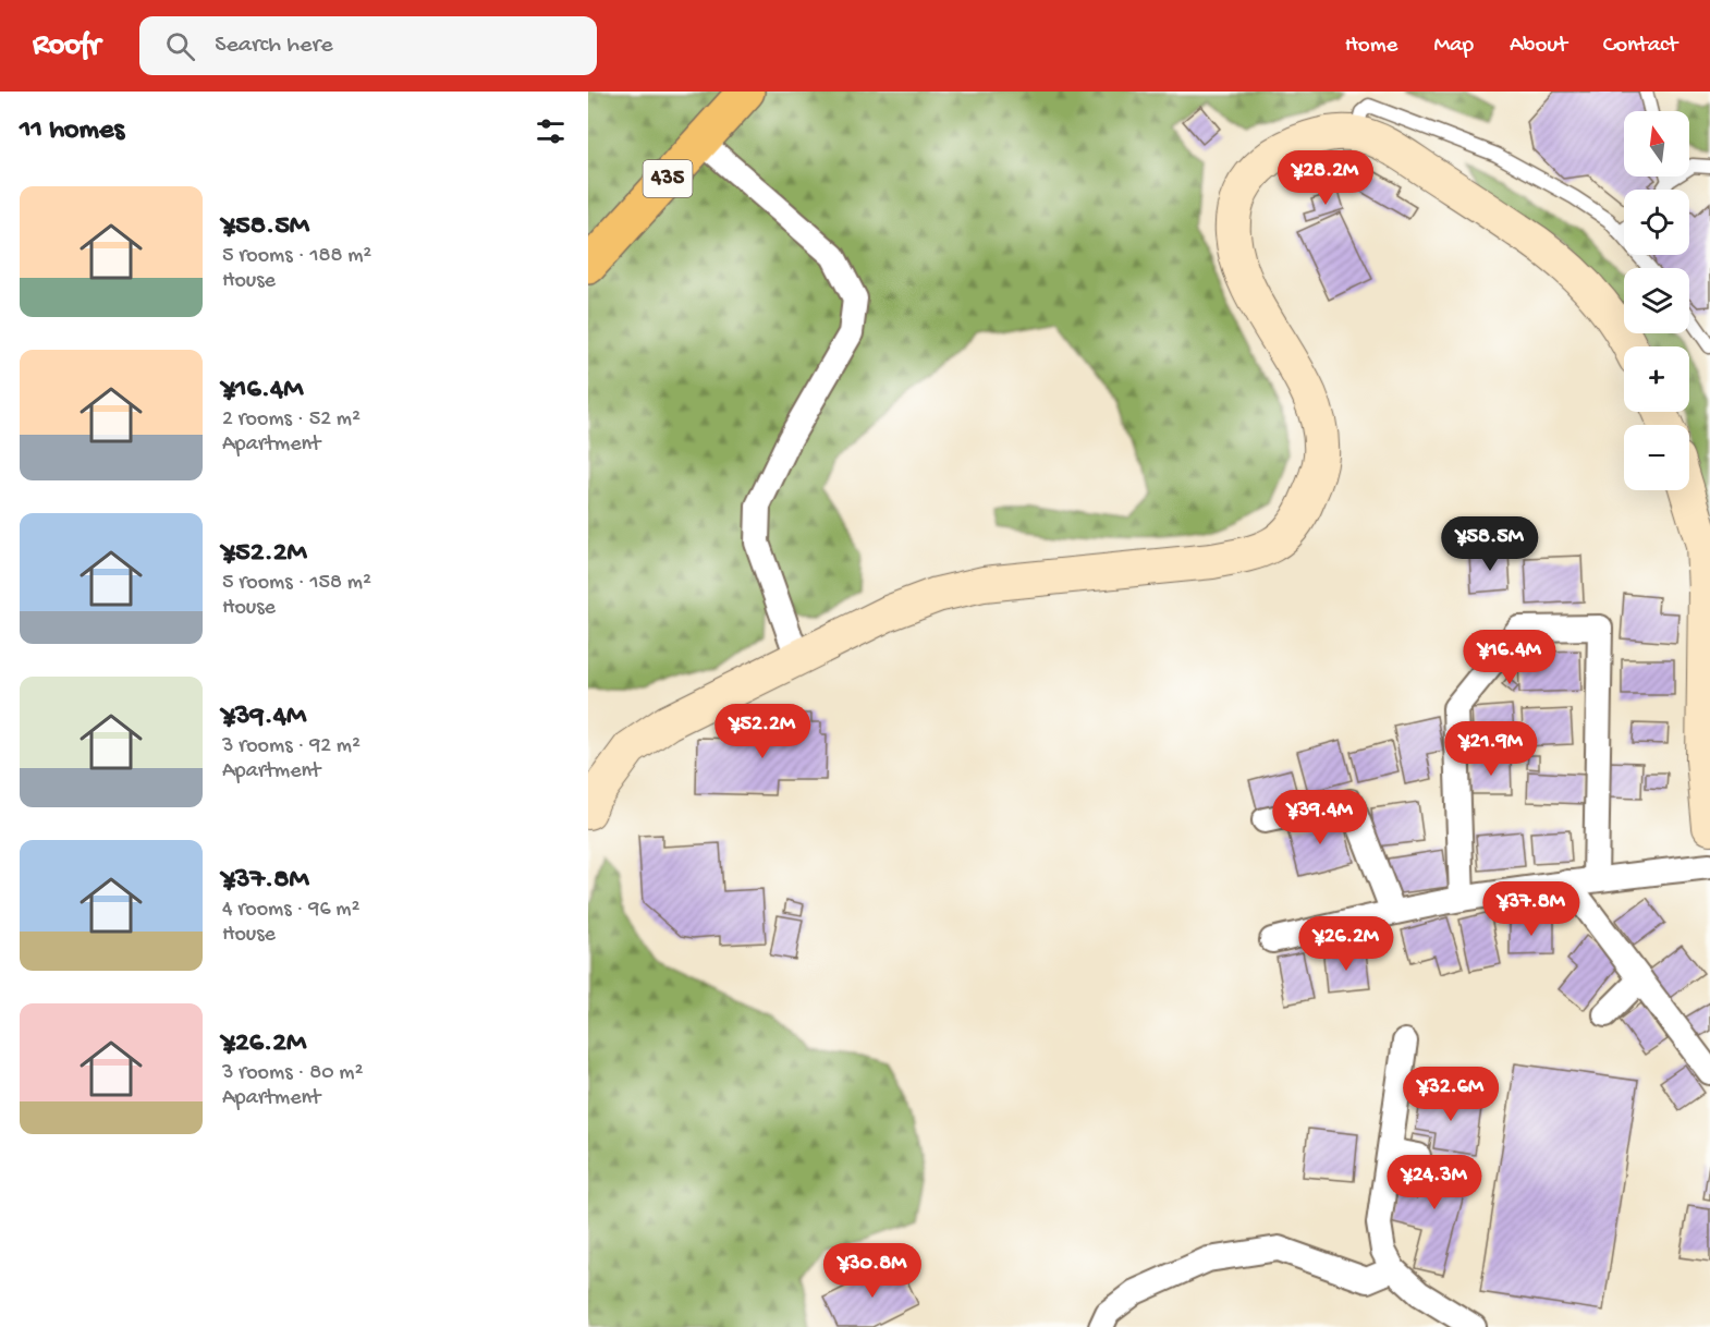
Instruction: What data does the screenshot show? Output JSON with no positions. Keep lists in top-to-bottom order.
{
  "streets": {
    "highway": ["435"]
  },
  "north": "top",
  "page": {
    "header": "Roofr",
    "search": "Search here",
    "nav": [
      "Home",
      "Map",
      "About",
      "Contact"
    ],
    "heading": "11 homes",
    "map_buttons": ["+", "−"],
    "price": [
      "¥28.2M",
      "¥58.5M",
      "¥16.4M",
      "¥52.2M",
      "¥21.9M",
      "¥39.4M",
      "¥37.8M",
      "¥26.2M",
      "¥32.6M",
      "¥24.3M",
      "¥30.8M"
    ],
    "list": [
      {
        "name": "¥58.5M",
        "note": "5 rooms · 188 m² · House"
      },
      {
        "name": "¥16.4M",
        "note": "2 rooms · 52 m² · Apartment"
      },
      {
        "name": "¥52.2M",
        "note": "5 rooms · 158 m² · House"
      },
      {
        "name": "¥39.4M",
        "note": "3 rooms · 92 m² · Apartment"
      },
      {
        "name": "¥37.8M",
        "note": "4 rooms · 96 m² · House"
      },
      {
        "name": "¥26.2M",
        "note": "3 rooms · 80 m² · Apartment"
      }
    ]
  }
}
